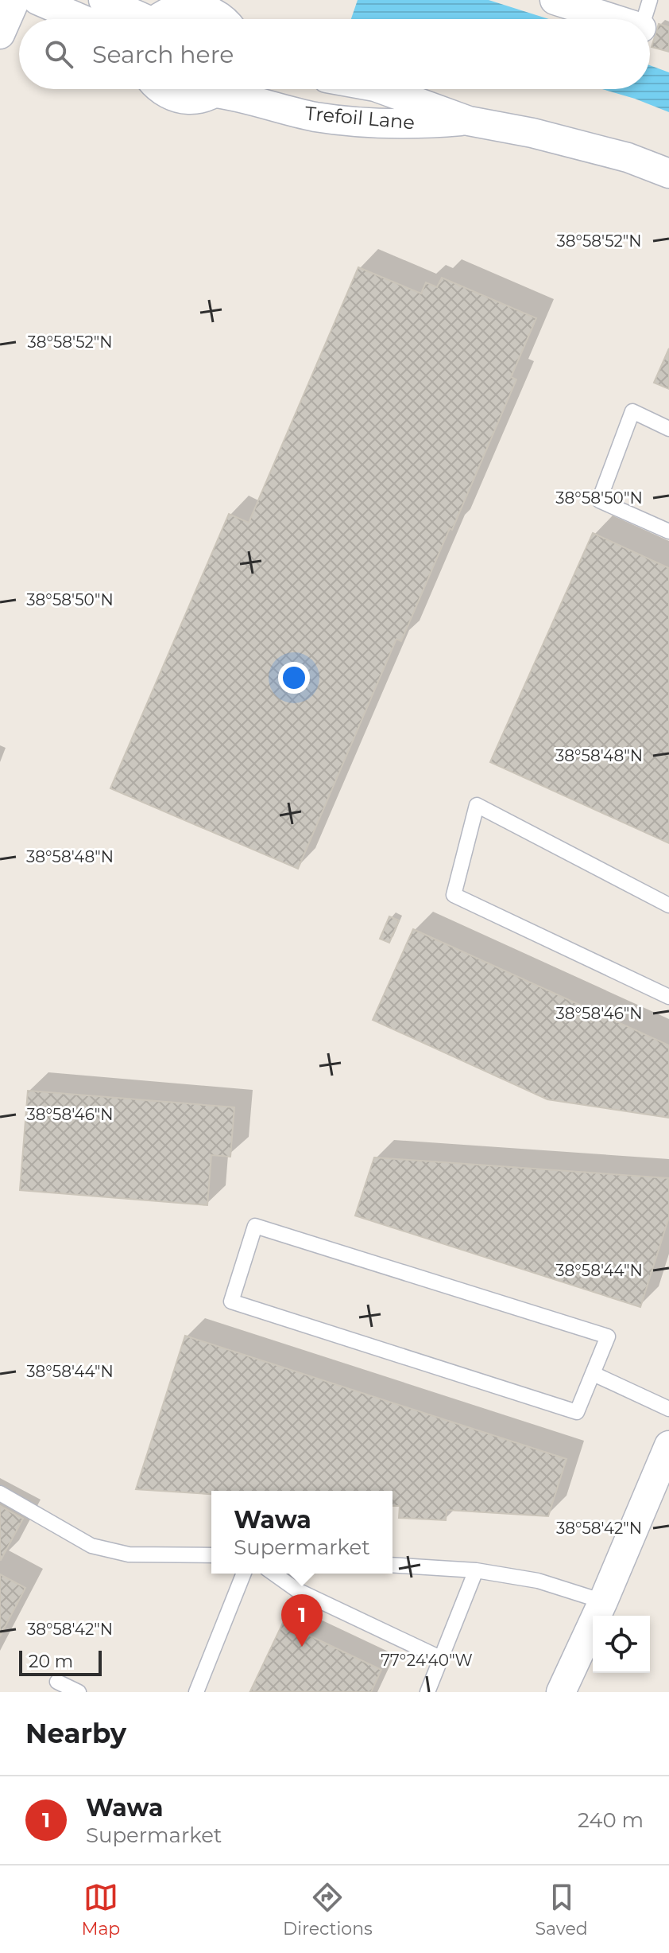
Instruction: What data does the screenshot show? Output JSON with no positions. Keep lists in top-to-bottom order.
{
  "streets": {
    "street": ["Trefoil Lane"]
  },
  "scale_bar": "20 m",
  "page": {
    "search": "Search here",
    "popup": ["Wawa", "Supermarket"],
    "pins": "1",
    "scale": "20 m",
    "heading": "Nearby",
    "list": [
      {
        "mark": "1",
        "name": "Wawa",
        "note": "Supermarket",
        "value": "240 m"
      }
    ],
    "nav": ["Map", "Directions", "Saved"]
  },
  "coordinates": [
    "38°58'52\"N",
    "38°58'50\"N",
    "38°58'48\"N",
    "38°58'46\"N",
    "38°58'44\"N",
    "38°58'42\"N",
    "77°24'40\"W"
  ]
}
